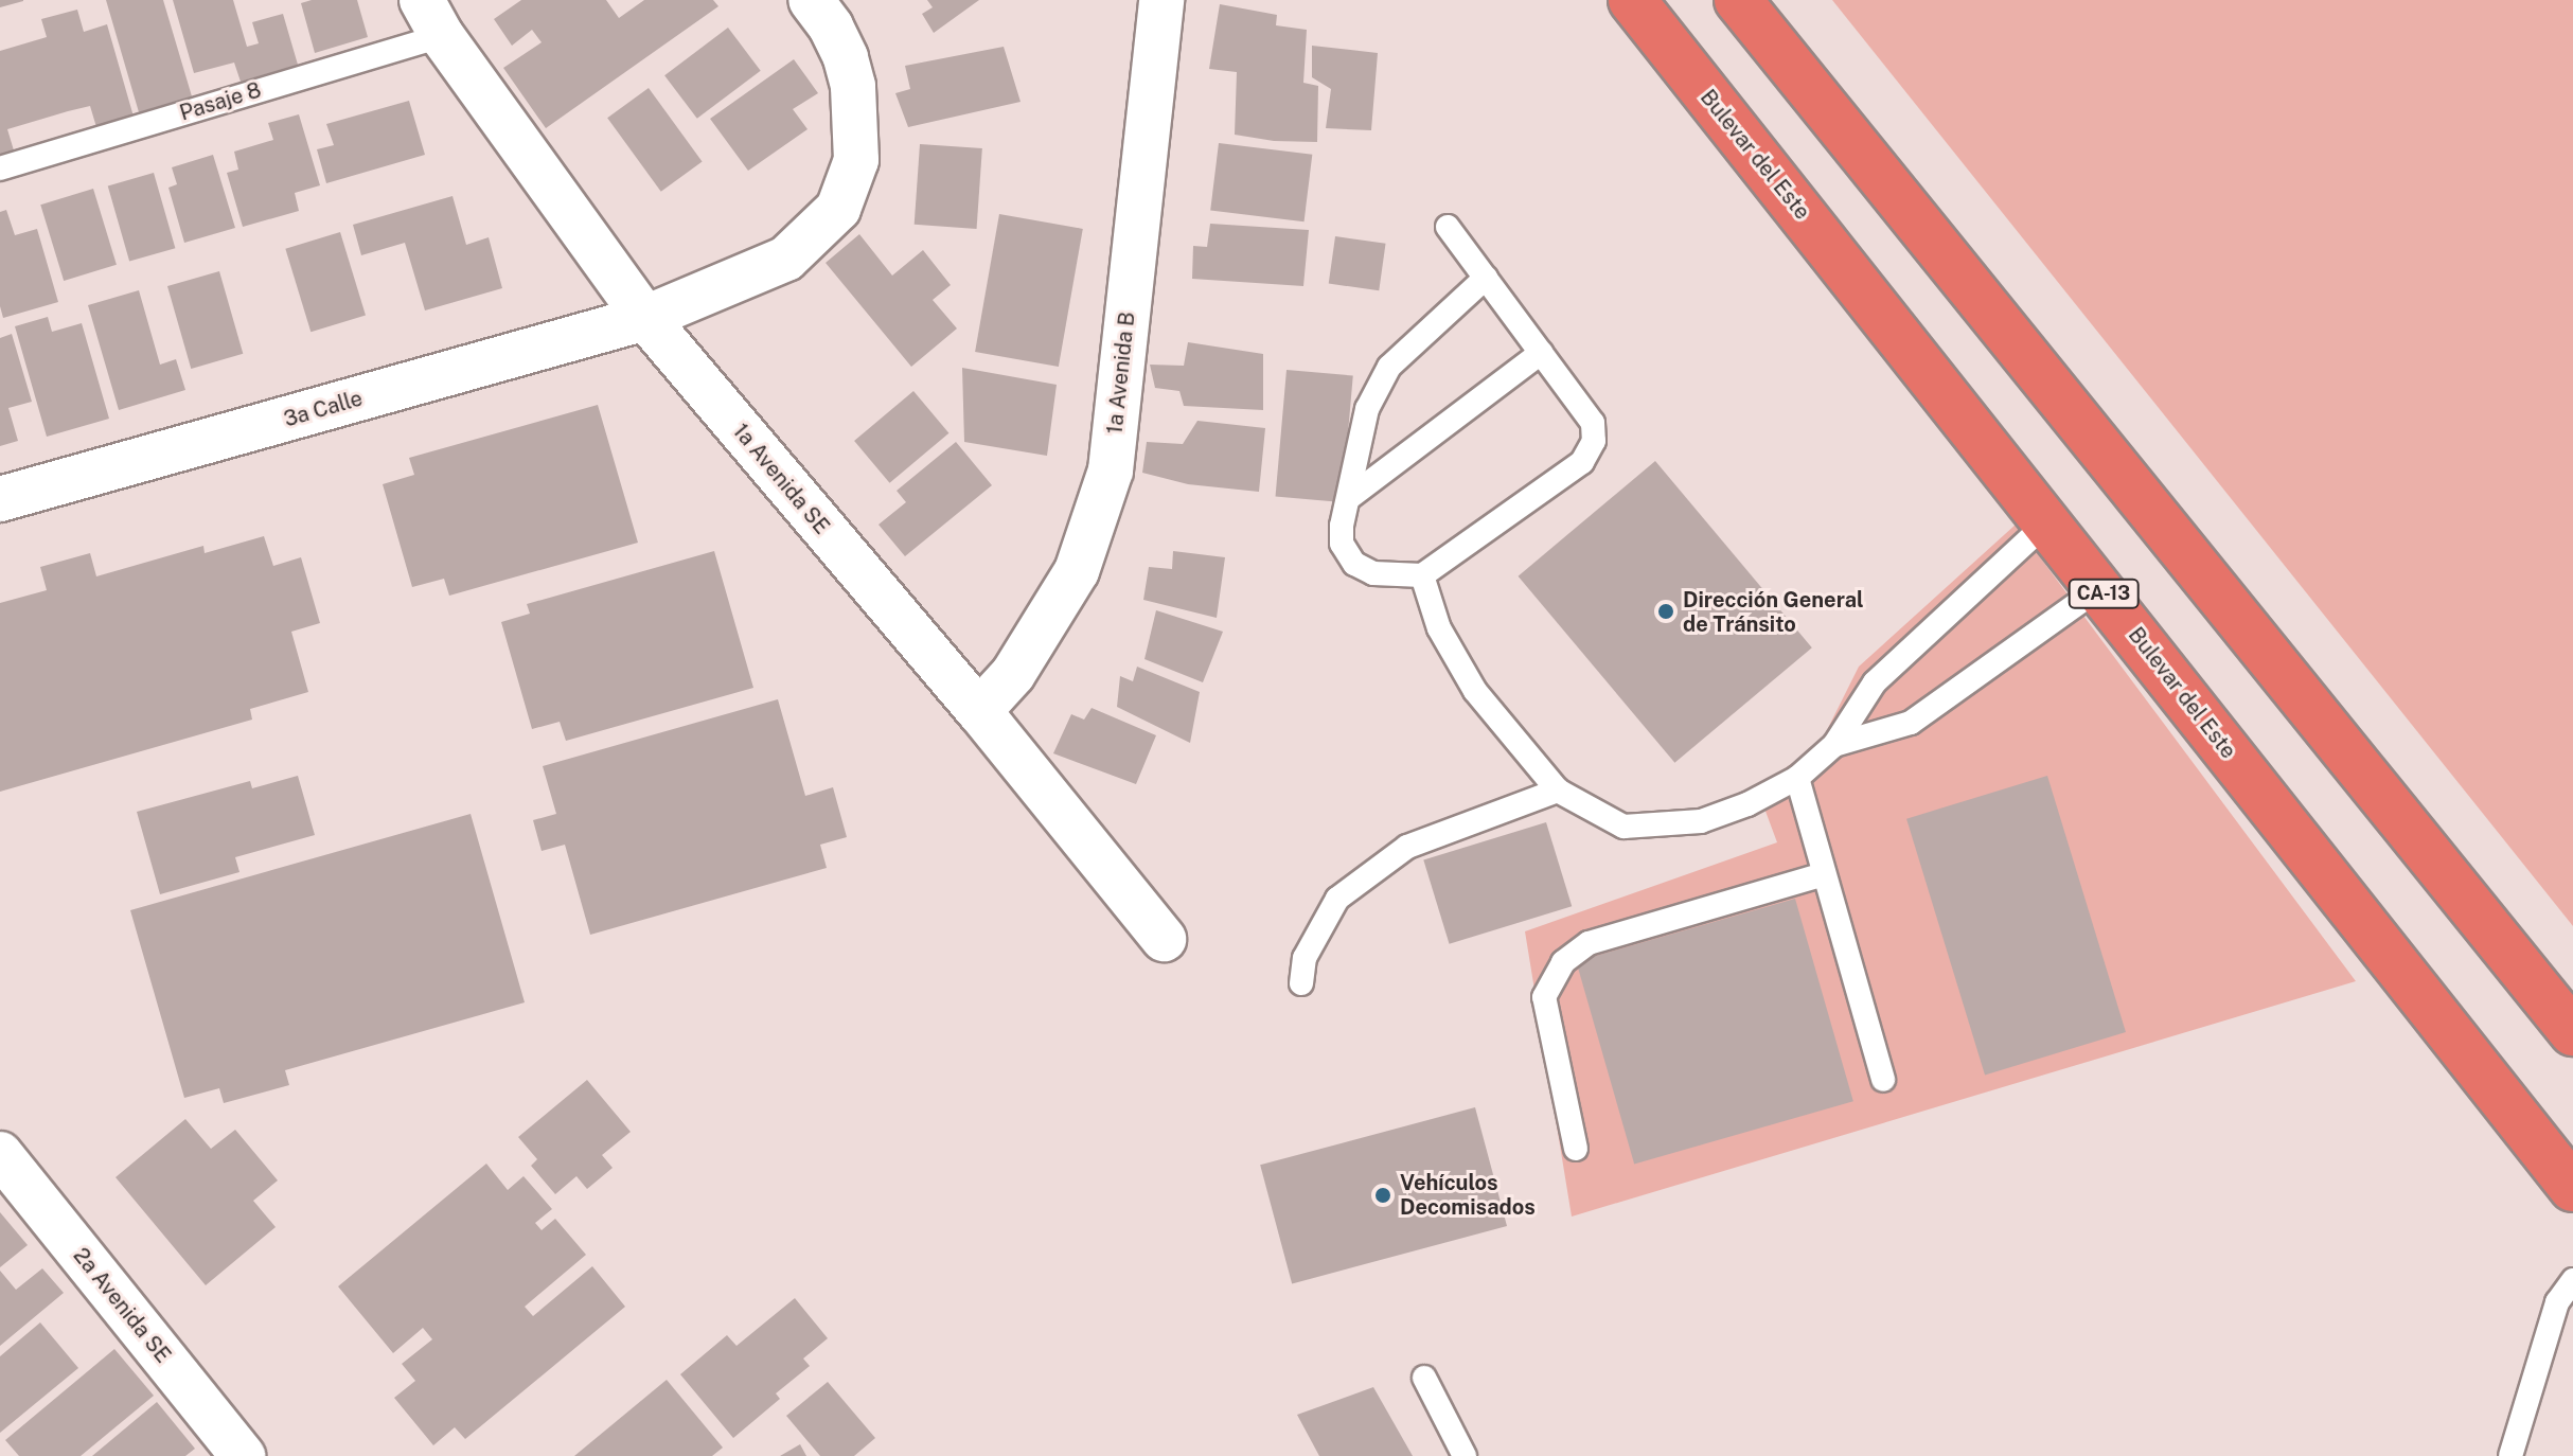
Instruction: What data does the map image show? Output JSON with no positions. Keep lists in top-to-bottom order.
{
  "streets": {
    "highway": ["Bulevar del Este", "CA-13"],
    "street": [
      "1a Avenida B",
      "3a Calle",
      "1a Avenida SE",
      "2a Avenida SE"
    ],
    "lane": ["Pasaje 8"]
  },
  "crossings": [
    ["Pasaje 8", "1a Avenida SE"],
    ["1a Avenida B", "1a Avenida SE"],
    ["3a Calle", "1a Avenida SE"]
  ],
  "places": ["Dirección General de Tránsito", "Vehículos Decomisados"]
}
